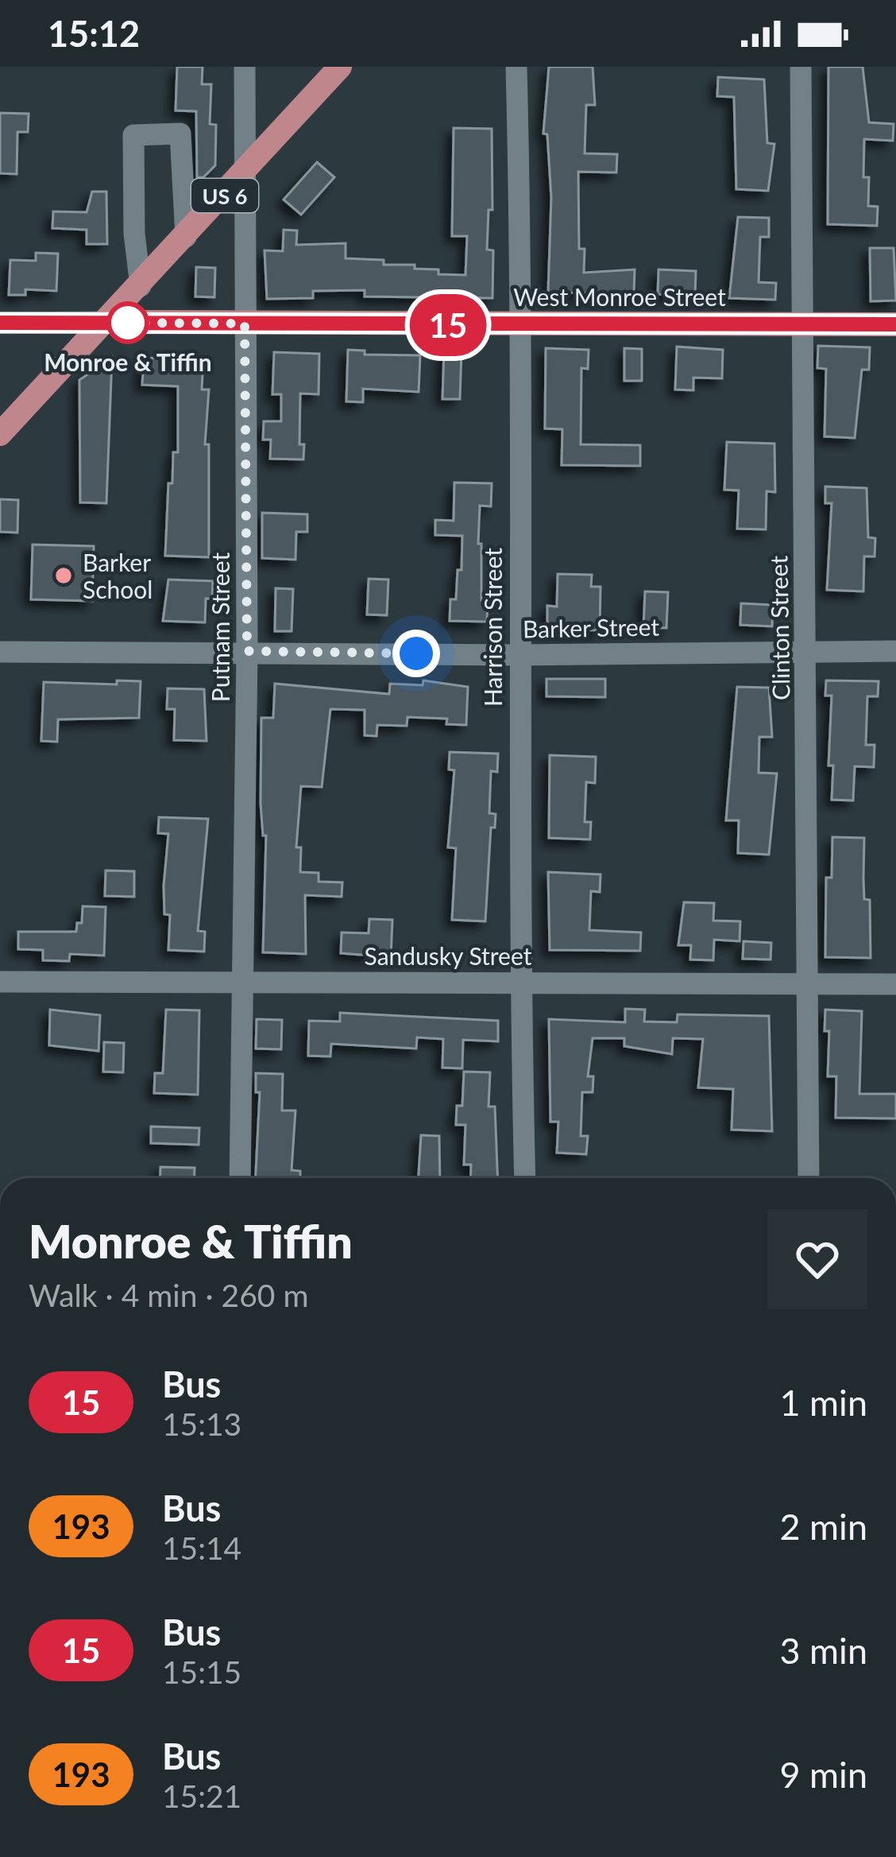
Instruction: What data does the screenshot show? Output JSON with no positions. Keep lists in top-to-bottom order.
{
  "streets": {
    "main road": ["US 6", "West Monroe Street"],
    "street": [
      "Putnam Street",
      "Harrison Street",
      "Barker Street",
      "Clinton Street",
      "Sandusky Street"
    ]
  },
  "crossings": [
    ["US 6", "West Monroe Street"],
    ["US 6", "Putnam Street"],
    ["West Monroe Street", "Putnam Street"],
    ["West Monroe Street", "Harrison Street"],
    ["West Monroe Street", "Clinton Street"],
    ["Putnam Street", "Barker Street"],
    ["Putnam Street", "Sandusky Street"],
    ["Harrison Street", "Barker Street"],
    ["Harrison Street", "Sandusky Street"],
    ["Barker Street", "Clinton Street"],
    ["Clinton Street", "Sandusky Street"]
  ],
  "places": ["Monroe & Tiffin", "Barker School"],
  "lines": ["bus line 15"],
  "page": {
    "status": "15:12",
    "on_map": "15",
    "heading": ["Monroe & Tiffin", "Walk · 4 min · 260 m"],
    "list": [
      {
        "mark": "15",
        "name": "Bus",
        "note": "15:13",
        "value": "1 min"
      },
      {
        "mark": "193",
        "name": "Bus",
        "note": "15:14",
        "value": "2 min"
      },
      {
        "mark": "15",
        "name": "Bus",
        "note": "15:15",
        "value": "3 min"
      },
      {
        "mark": "193",
        "name": "Bus",
        "note": "15:21",
        "value": "9 min"
      }
    ]
  }
}
